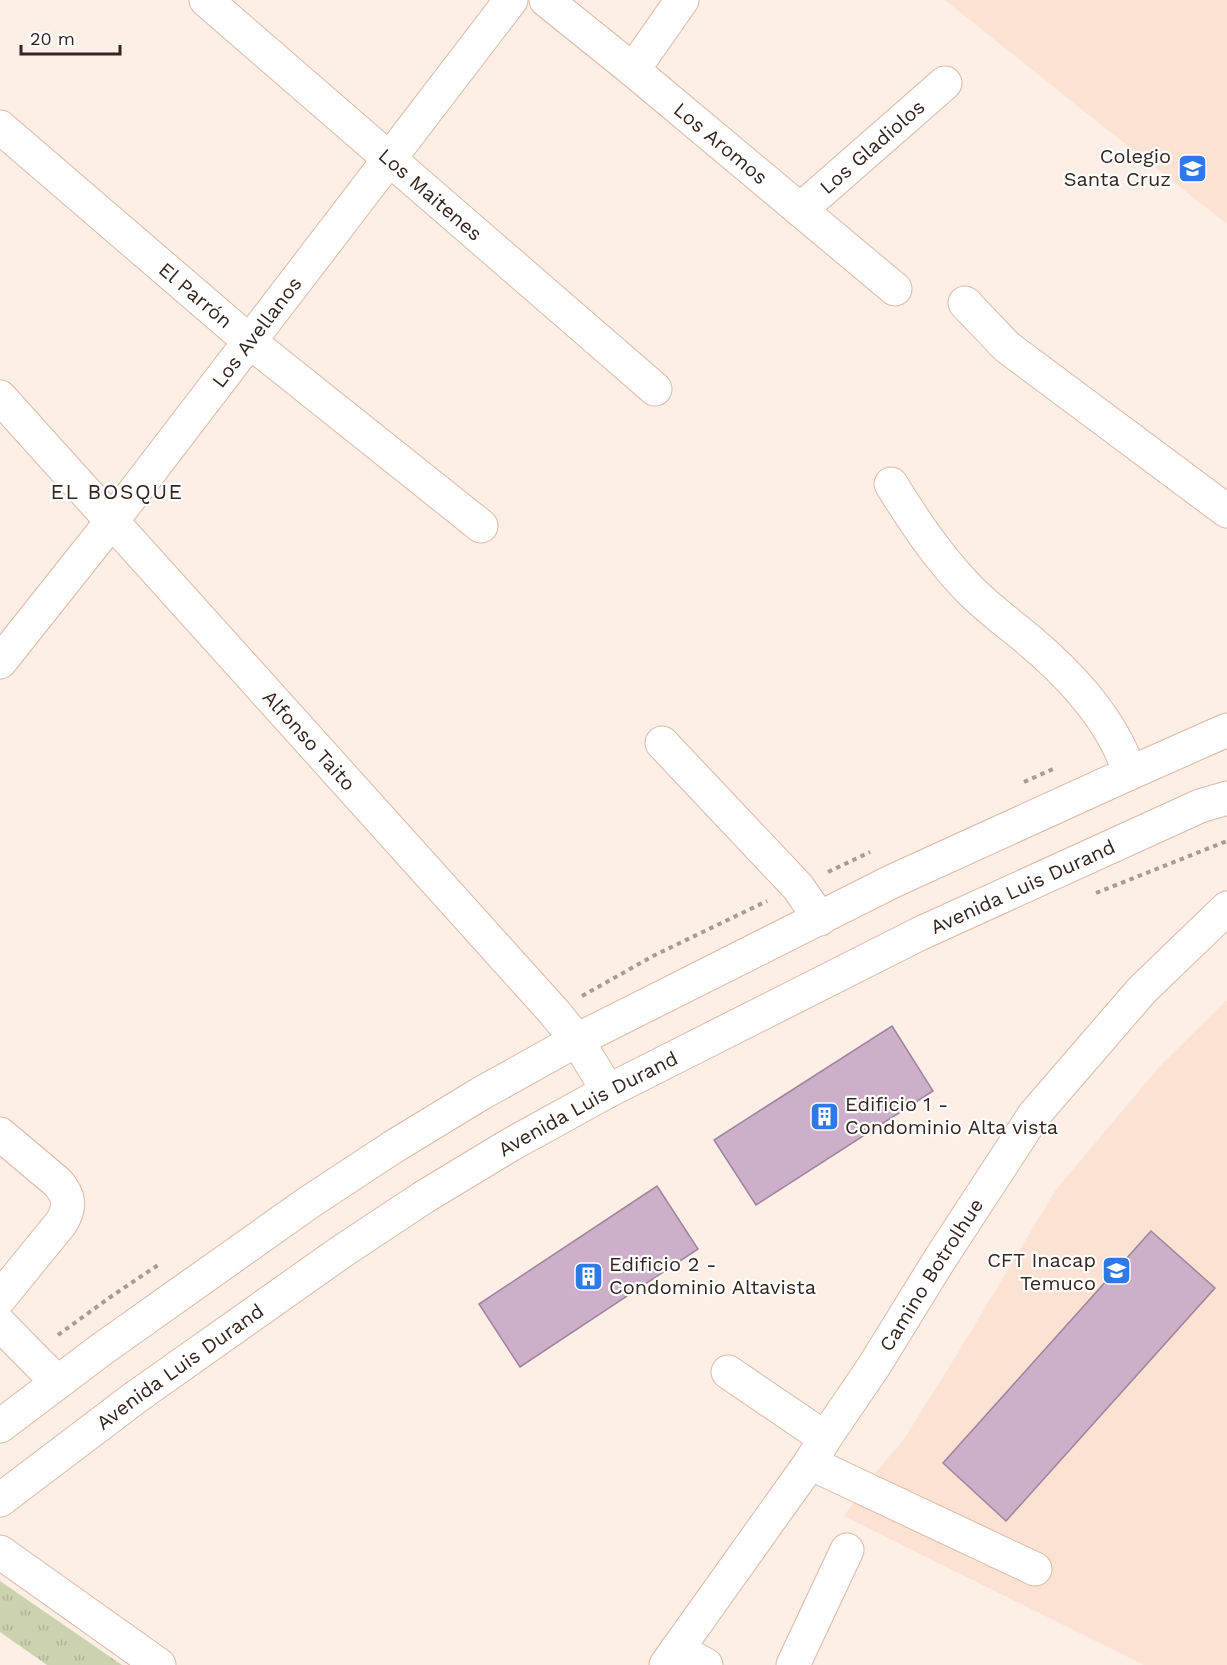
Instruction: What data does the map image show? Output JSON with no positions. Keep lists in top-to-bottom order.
{
  "streets": {
    "street": [
      "Los Aromos",
      "Los Gladiolos",
      "Los Maitenes",
      "El Parrón",
      "Los Avellanos",
      "Alfonso Taito",
      "Avenida Luis Durand",
      "Camino Botrolhue"
    ]
  },
  "crossings": [
    ["Los Aromos", "Los Gladiolos"],
    ["Los Maitenes", "Los Avellanos"],
    ["El Parrón", "Los Avellanos"],
    ["Los Avellanos", "Alfonso Taito"],
    ["Alfonso Taito", "Avenida Luis Durand"]
  ],
  "districts": ["EL BOSQUE"],
  "places": {
    "school or university": ["Colegio Santa Cruz", "CFT Inacap Temuco"],
    "building": ["Edificio 1 - Condominio Alta vista", "Edificio 2 - Condominio Altavista"]
  },
  "scale_bar": "20 m"
}
